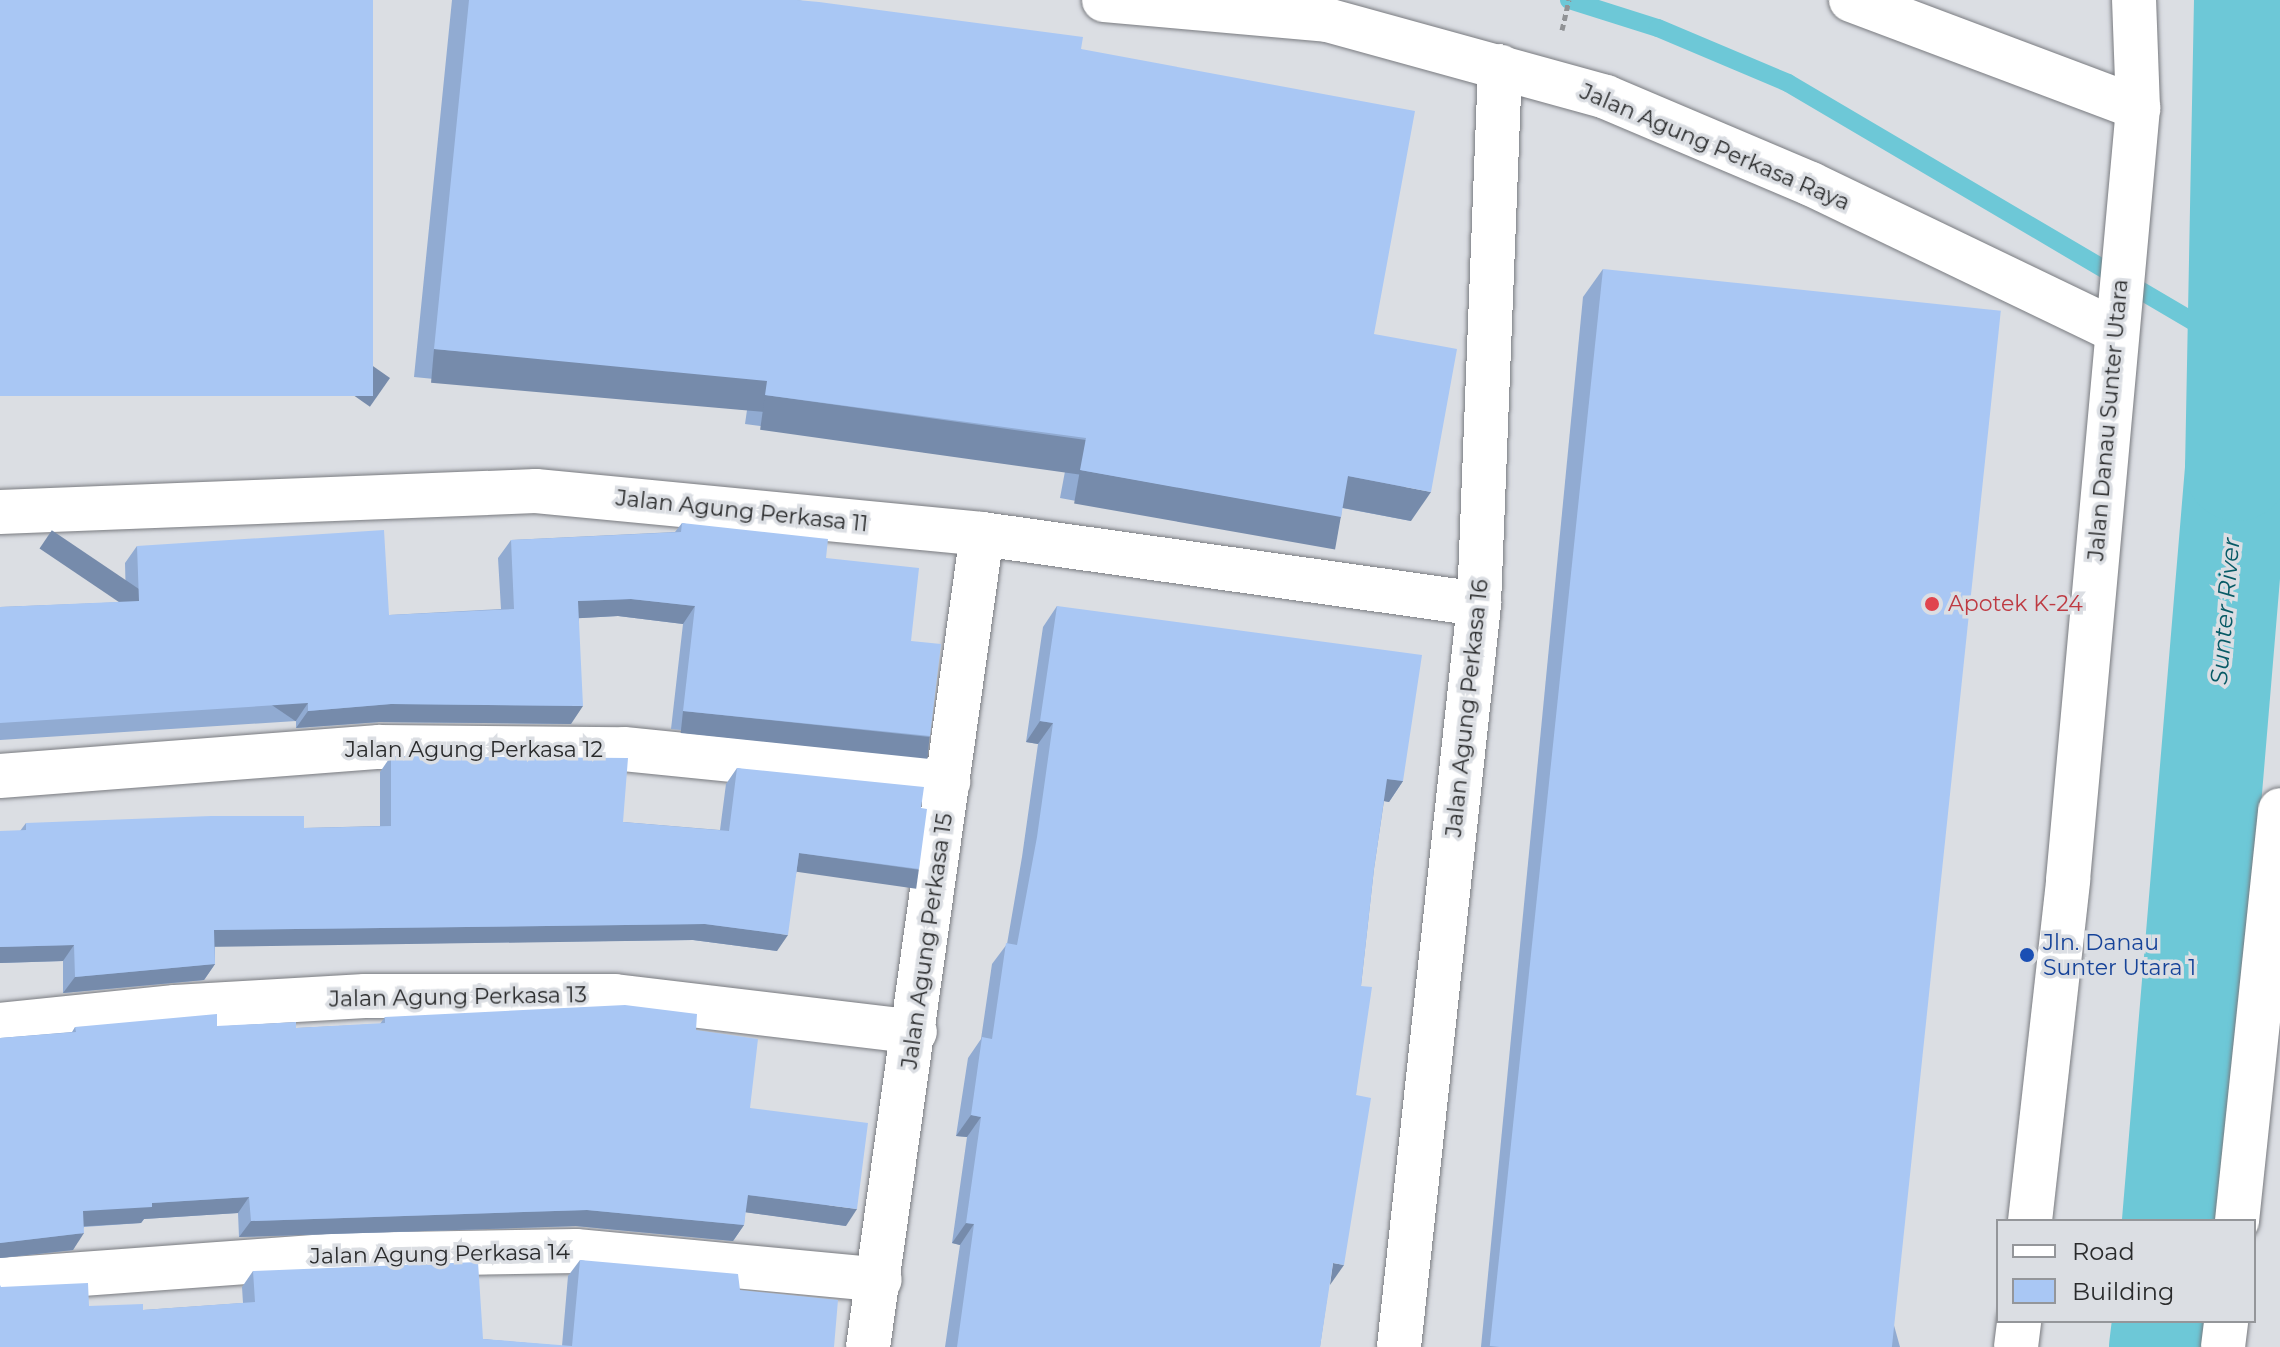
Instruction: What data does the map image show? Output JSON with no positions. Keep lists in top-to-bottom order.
{
  "streets": {
    "street": [
      "Jalan Agung Perkasa Raya",
      "Jalan Danau Sunter Utara",
      "Jalan Agung Perkasa 11",
      "Jalan Agung Perkasa 16",
      "Jalan Agung Perkasa 12",
      "Jalan Agung Perkasa 15",
      "Jalan Agung Perkasa 13",
      "Jalan Agung Perkasa 14"
    ]
  },
  "crossings": [
    ["Jalan Agung Perkasa Raya", "Jalan Danau Sunter Utara"],
    ["Jalan Agung Perkasa Raya", "Jalan Agung Perkasa 16"],
    ["Jalan Agung Perkasa 11", "Jalan Agung Perkasa 16"],
    ["Jalan Agung Perkasa 11", "Jalan Agung Perkasa 15"],
    ["Jalan Agung Perkasa 12", "Jalan Agung Perkasa 15"],
    ["Jalan Agung Perkasa 15", "Jalan Agung Perkasa 13"],
    ["Jalan Agung Perkasa 15", "Jalan Agung Perkasa 14"]
  ],
  "water": ["Sunter River"],
  "places": ["Apotek K-24", "Jln. Danau Sunter Utara 1"],
  "legend": ["Road", "Building"]
}
